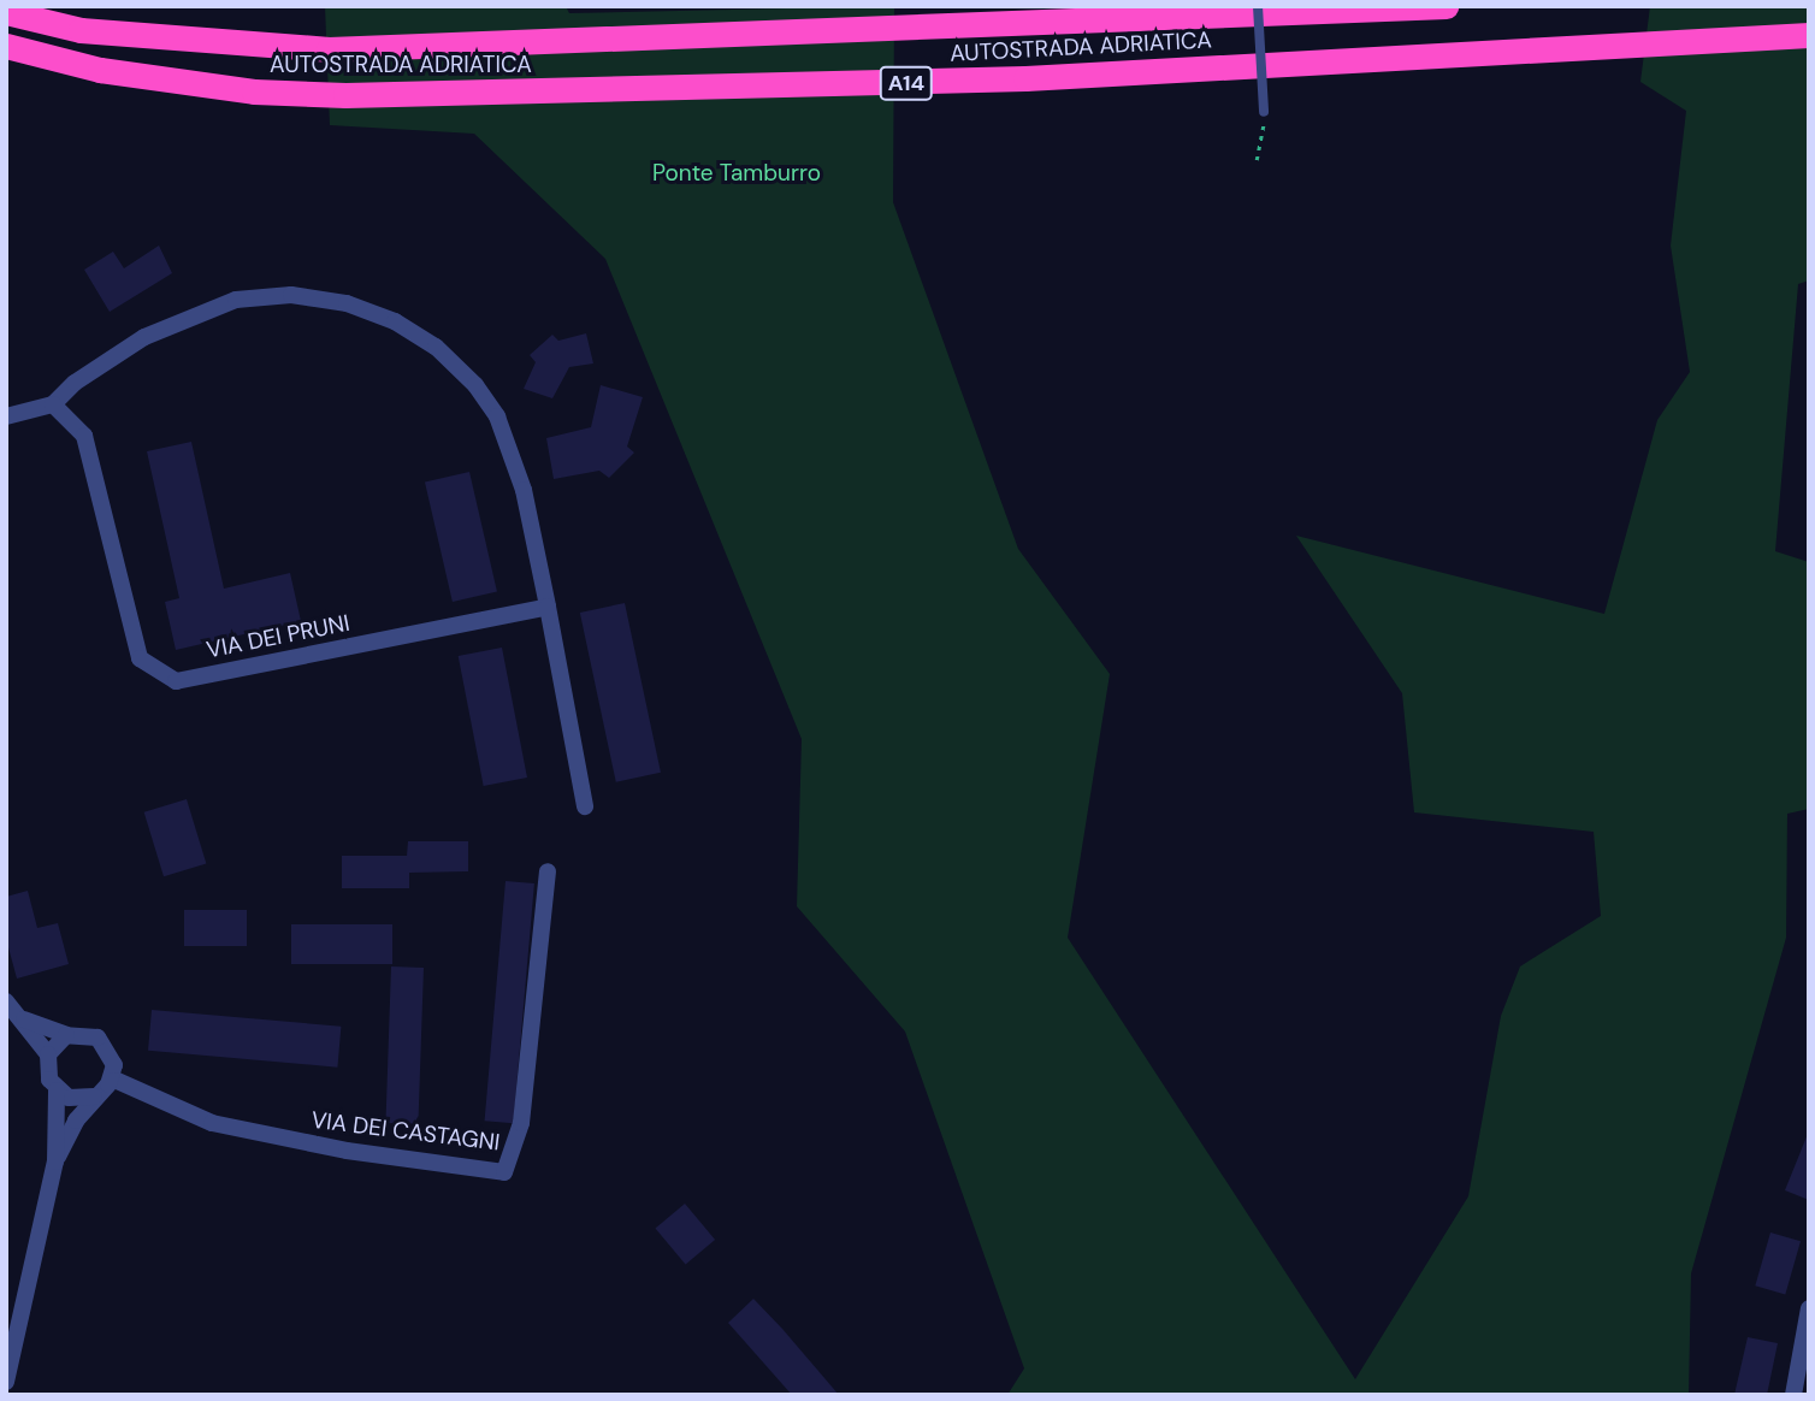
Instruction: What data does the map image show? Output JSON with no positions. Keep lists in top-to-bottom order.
{
  "streets": {
    "highway": ["AUTOSTRADA ADRIATICA", "A14"],
    "street": ["VIA DEI PRUNI", "VIA DEI CASTAGNI"]
  },
  "parks": ["Ponte Tamburro"]
}
